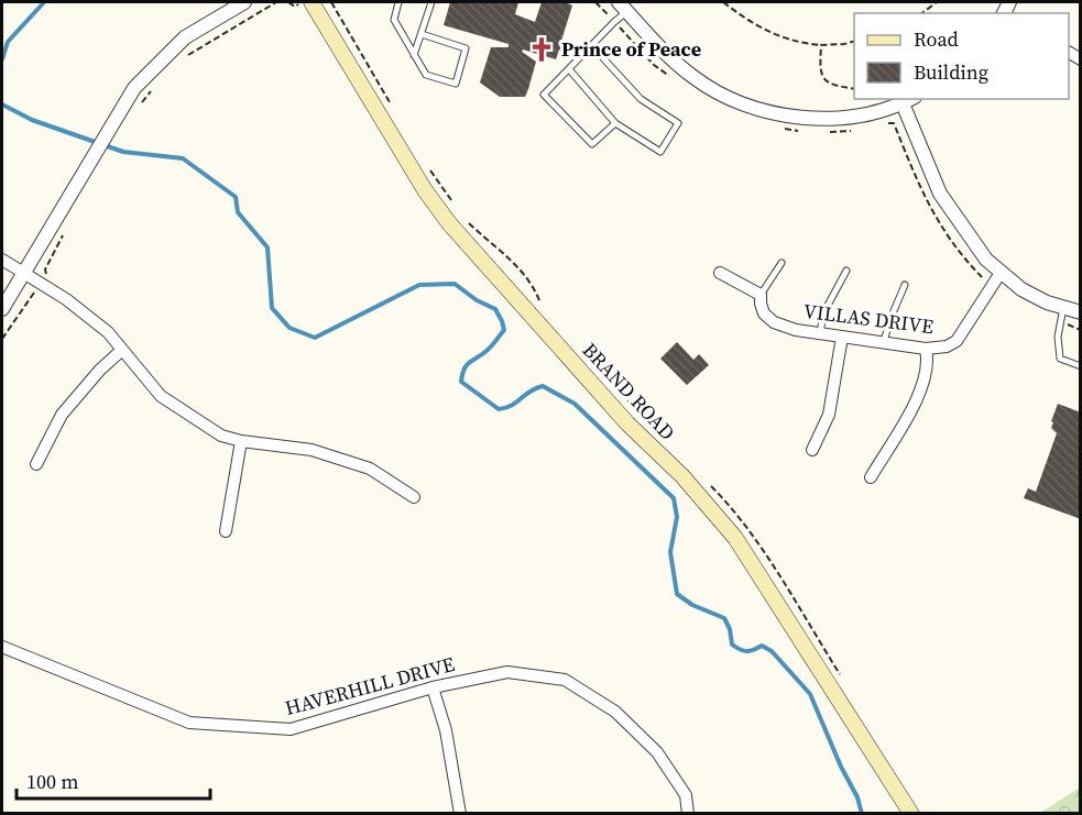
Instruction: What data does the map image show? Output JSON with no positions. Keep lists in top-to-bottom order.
{
  "streets": {
    "main road": ["BRAND ROAD"],
    "street": ["VILLAS DRIVE", "HAVERHILL DRIVE"]
  },
  "places": {
    "church": ["Prince of Peace"]
  },
  "legend": ["Road", "Building"],
  "scale_bar": "100 m"
}
